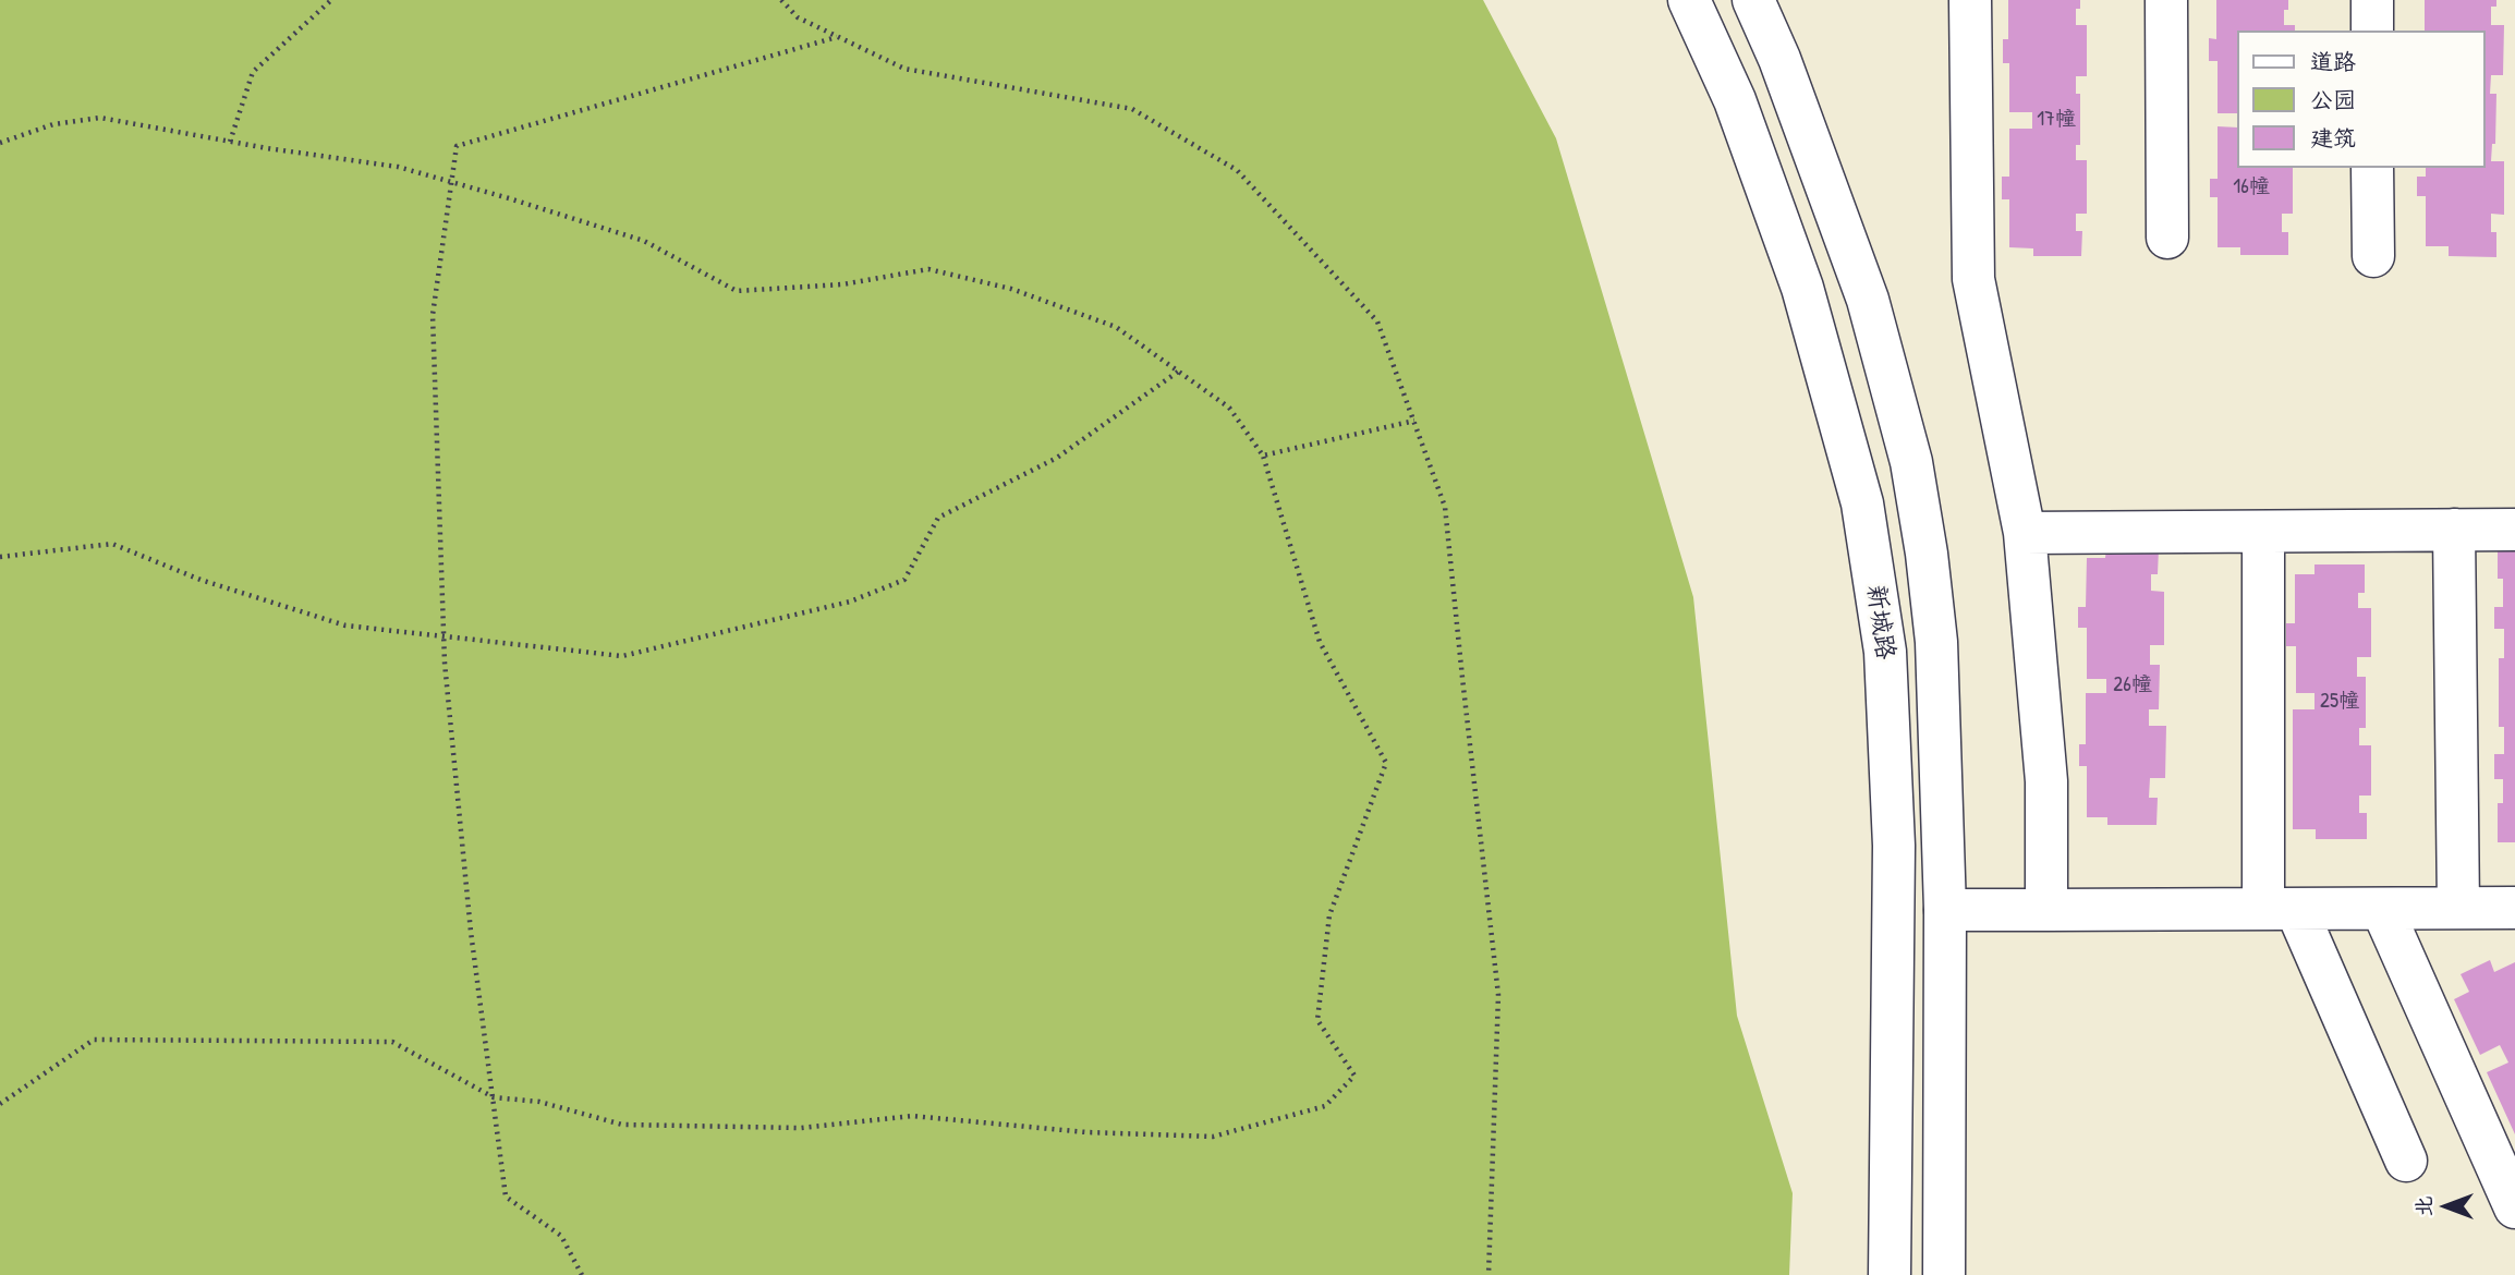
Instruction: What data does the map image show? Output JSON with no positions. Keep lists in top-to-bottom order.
{
  "streets": {
    "main road": ["新城路"]
  },
  "house_numbers": [
    "17幢",
    "16幢",
    "26幢",
    "25幢"
  ],
  "legend": ["道路", "公园", "建筑"],
  "north": "left"
}
